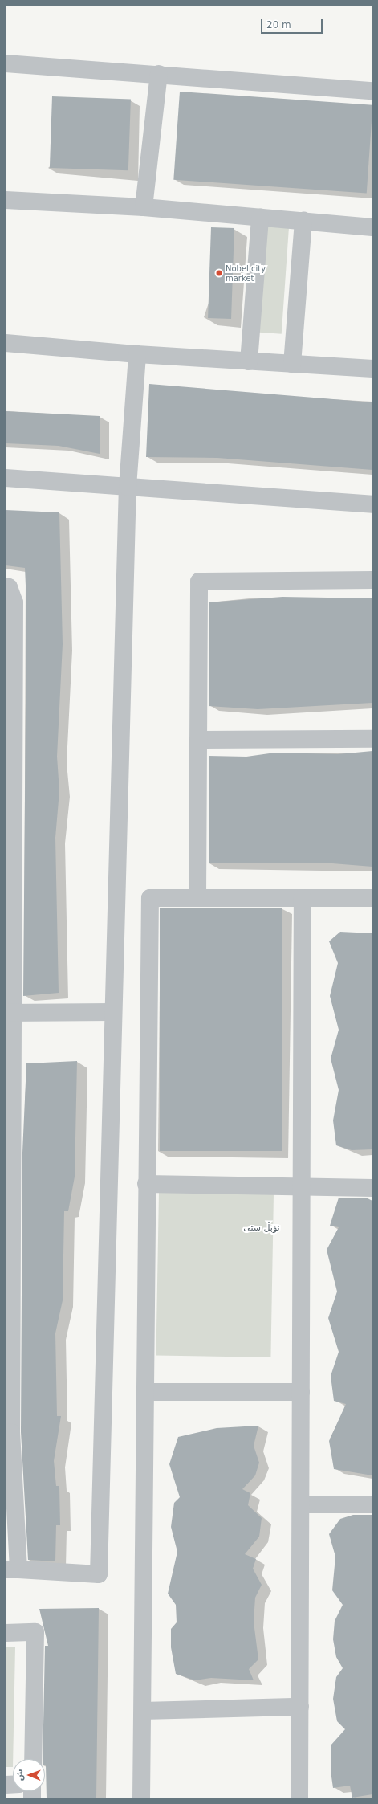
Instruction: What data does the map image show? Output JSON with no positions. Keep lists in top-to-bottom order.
{
  "districts": ["نۆبڵ ستی"],
  "places": ["Nobel city market"],
  "scale_bar": "20 m",
  "north": "left"
}
